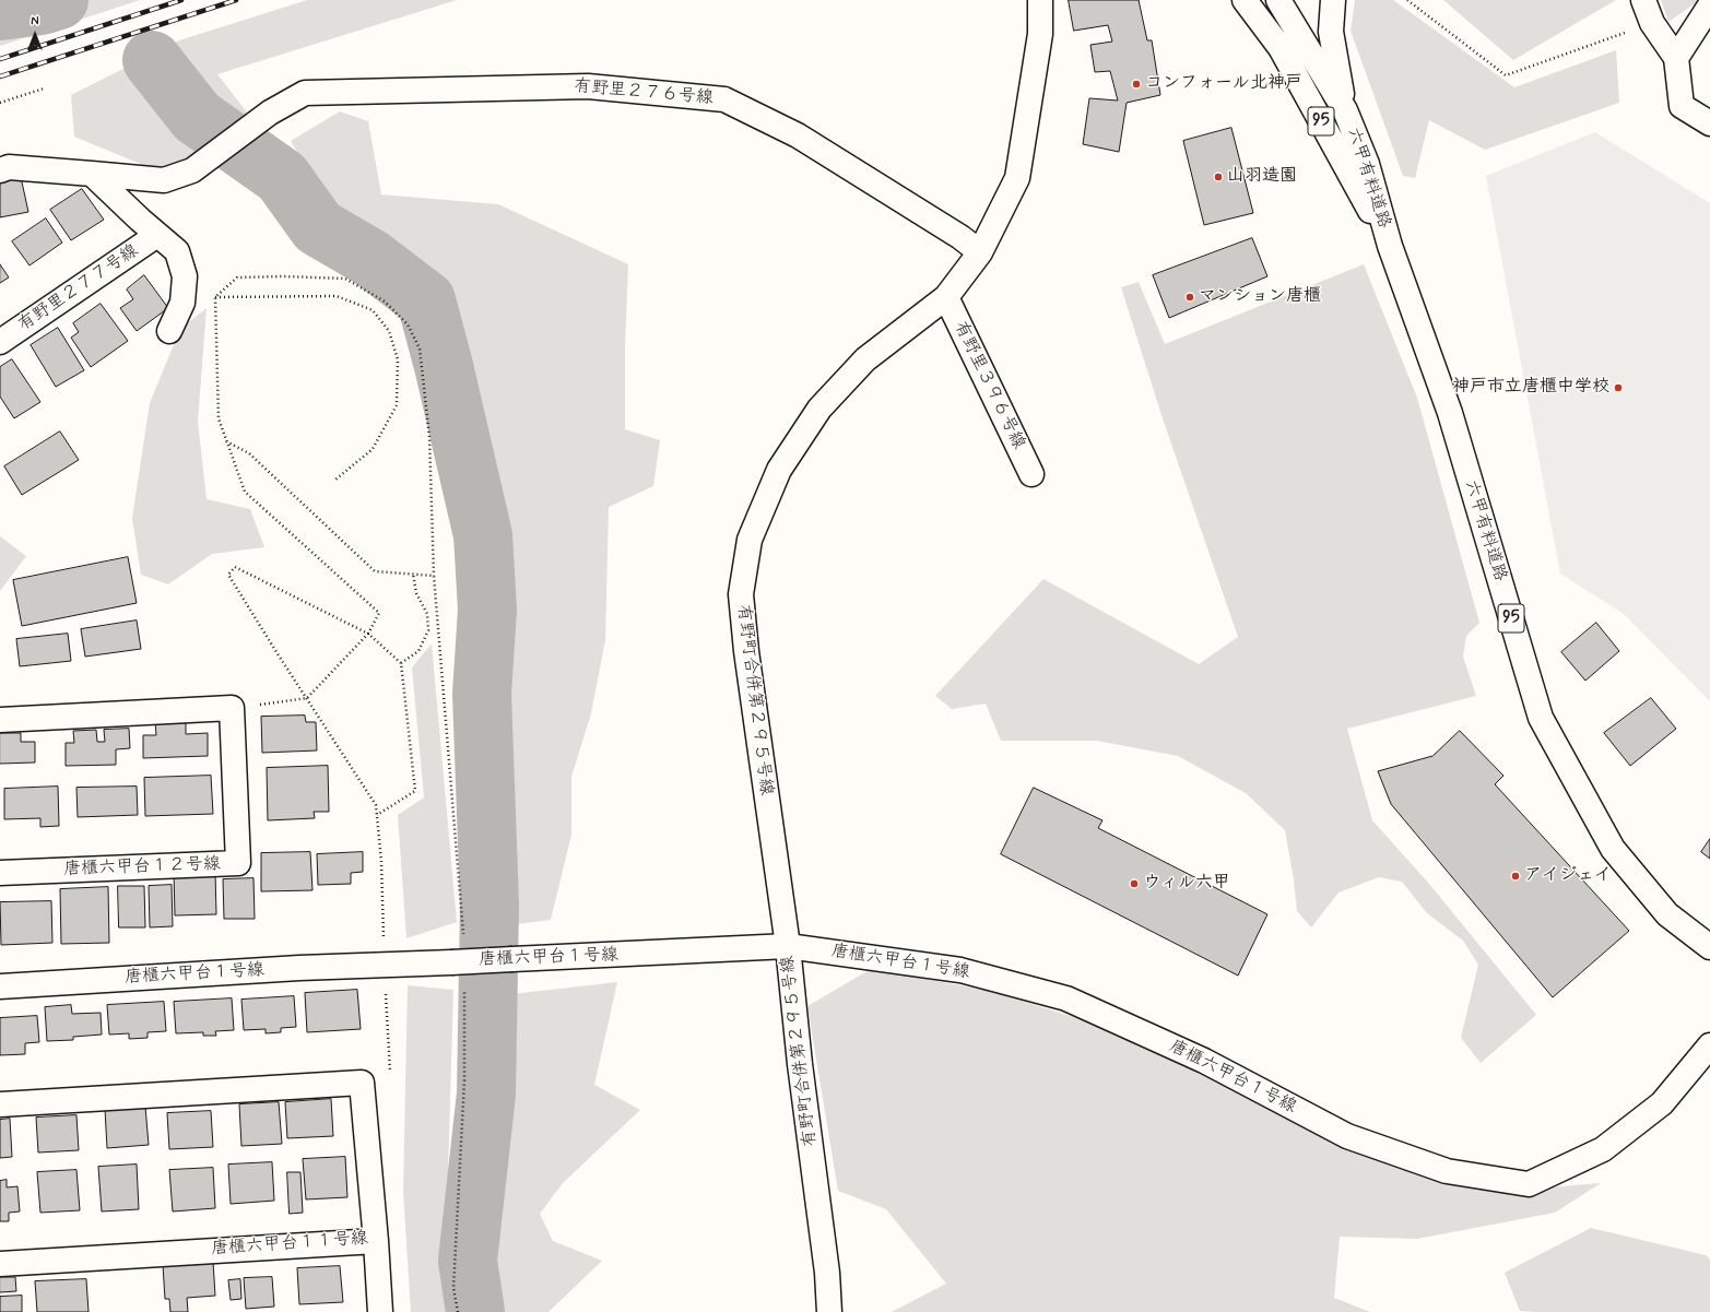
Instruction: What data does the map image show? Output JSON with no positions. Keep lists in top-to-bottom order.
{
  "streets": {
    "street": [
      "有野里２７６号線",
      "95",
      "六甲有料道路",
      "有野里２７７号線",
      "有野里３９６号線",
      "有野町合併第２９５号線",
      "唐櫃六甲台１２号線",
      "唐櫃六甲台１号線",
      "唐櫃六甲台１１号線"
    ]
  },
  "crossings": [
    ["有野里２７６号線", "有野町合併第２９５号線"],
    ["95", "六甲有料道路"],
    ["有野里３９６号線", "有野町合併第２９５号線"],
    ["有野町合併第２９５号線", "唐櫃六甲台１号線"]
  ],
  "places": [
    "コンフォール北神戸",
    "山羽造園",
    "マンション唐櫃",
    "神戸市立唐櫃中学校",
    "アイジェイ",
    "ウィル六甲"
  ],
  "north": "top"
}
